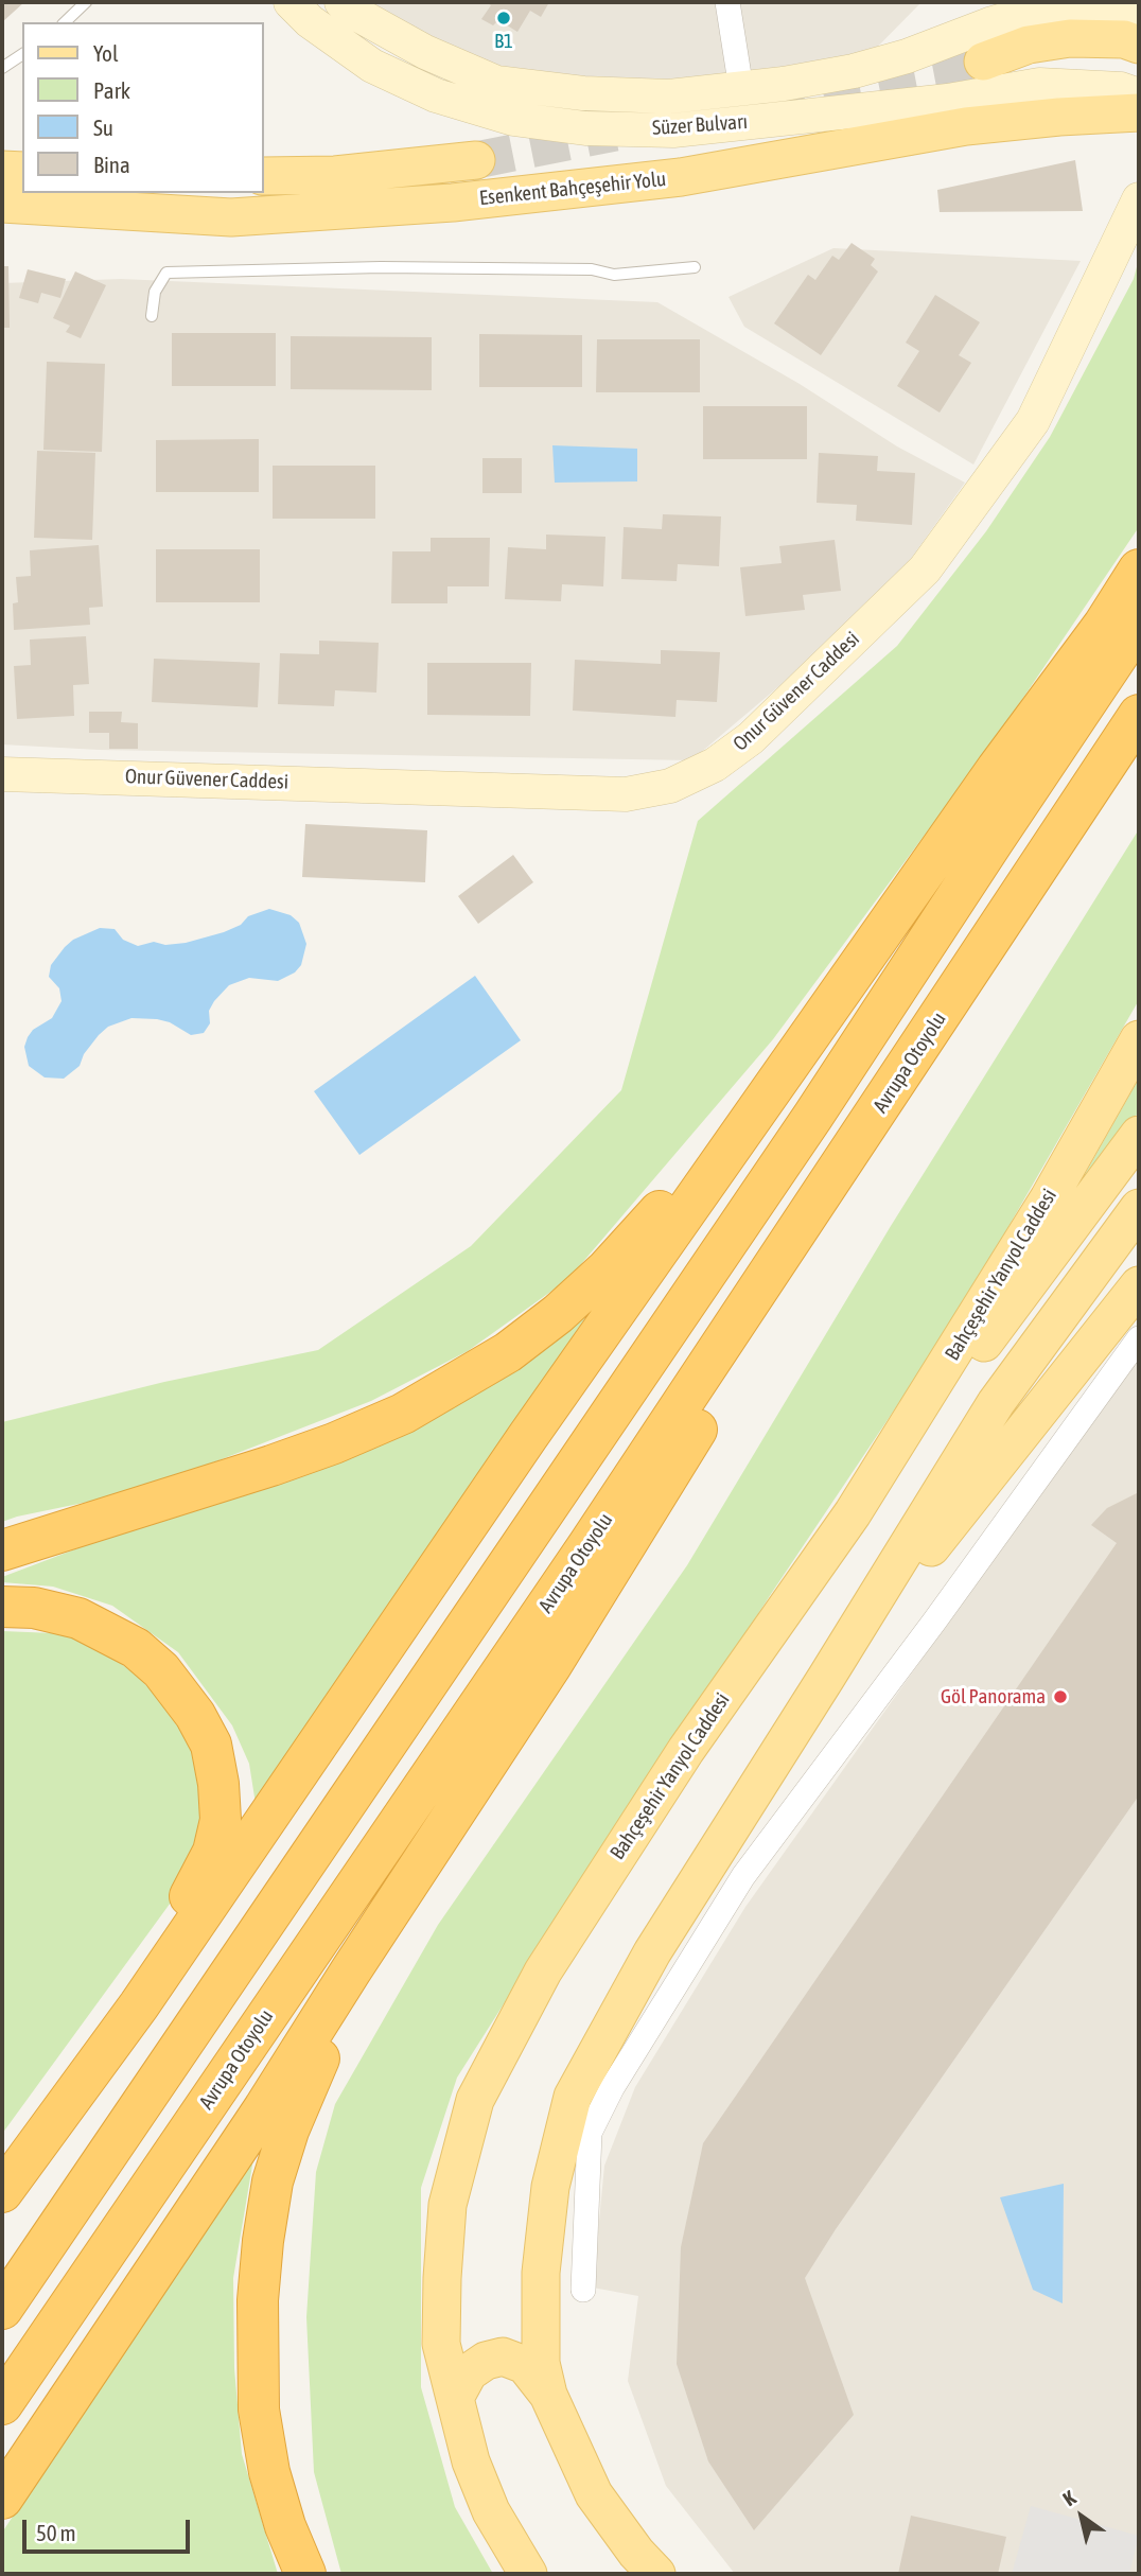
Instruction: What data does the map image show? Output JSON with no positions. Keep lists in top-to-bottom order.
{
  "streets": {
    "highway": ["Avrupa Otoyolu"],
    "main road": [
      "Süzer Bulvarı",
      "Esenkent Bahçeşehir Yolu",
      "Onur Güvener Caddesi",
      "Bahçeşehir Yanyol Caddesi"
    ]
  },
  "places": ["B1", "Göl Panorama"],
  "legend": [
    "Yol",
    "Park",
    "Su",
    "Bina"
  ],
  "scale_bar": "50 m",
  "north": "top left"
}
